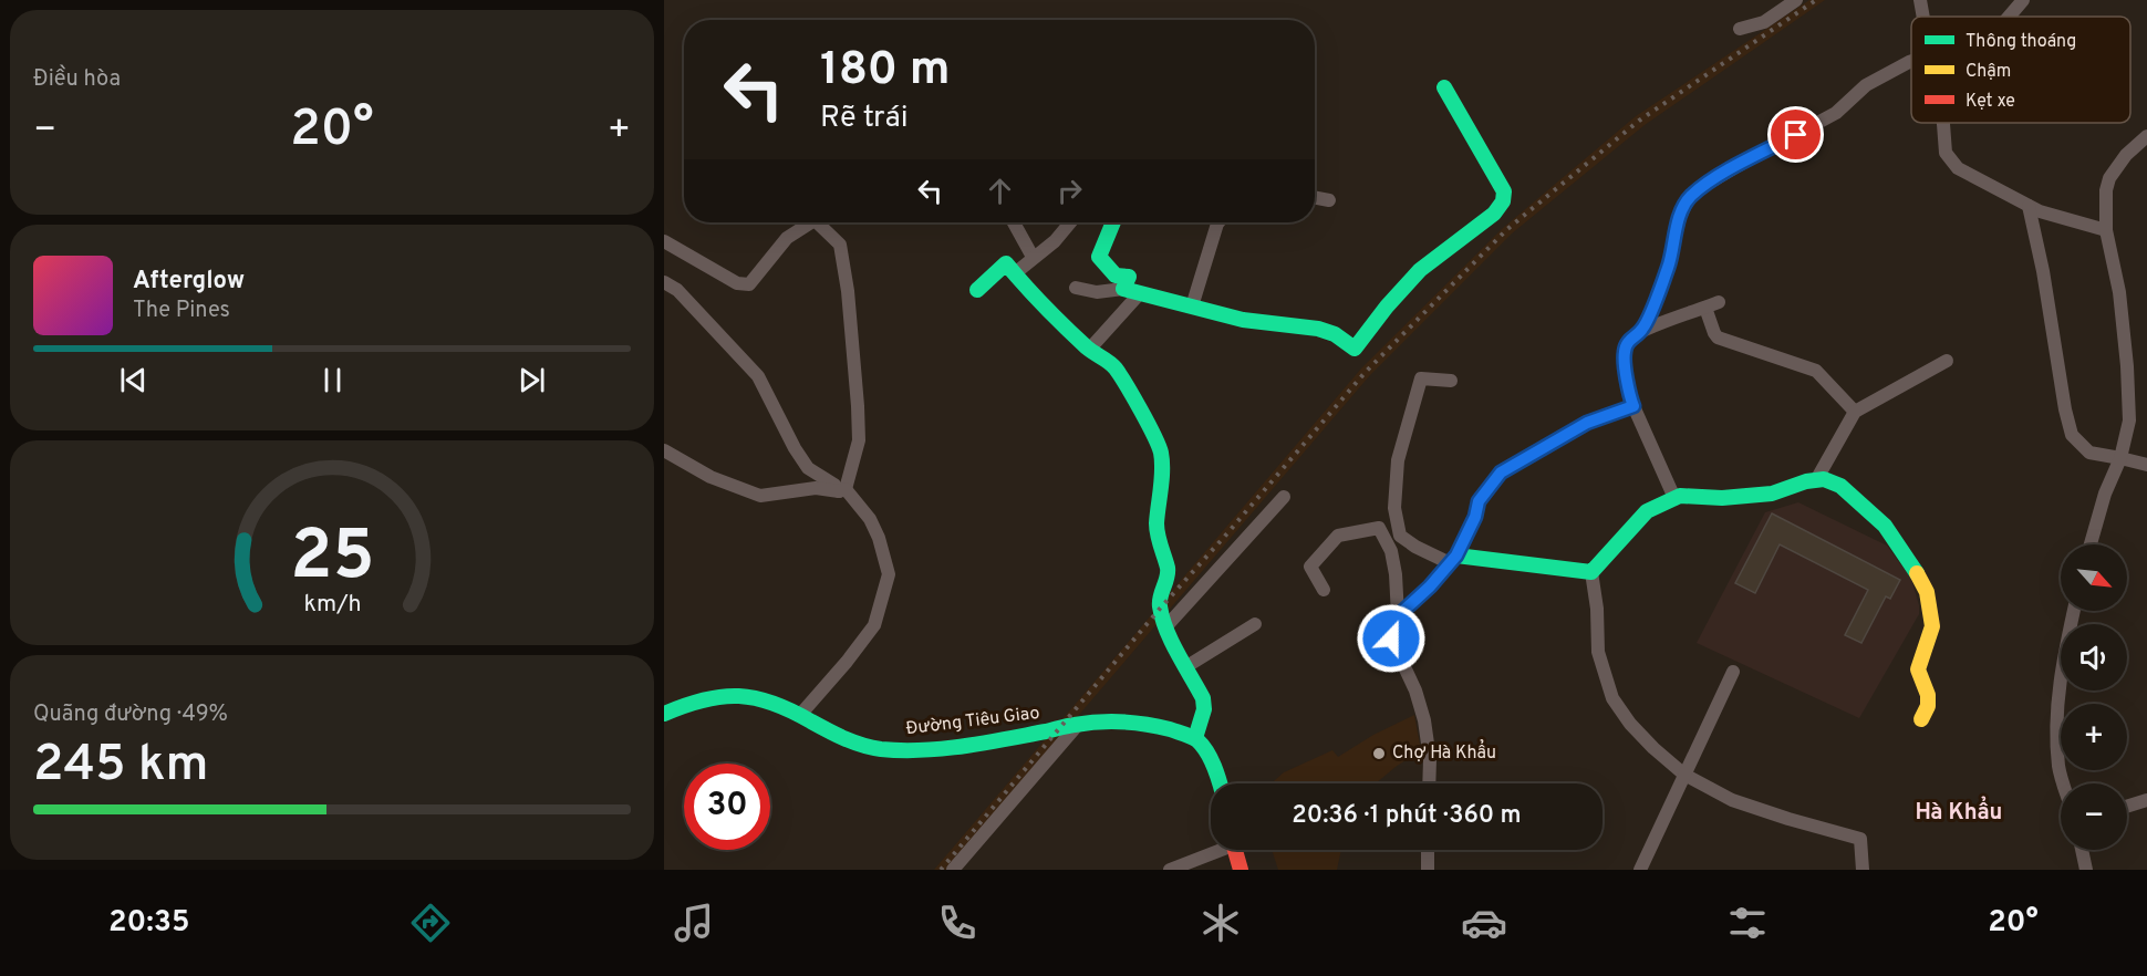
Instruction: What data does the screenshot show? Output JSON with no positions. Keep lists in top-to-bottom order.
{
  "streets": {
    "main road": ["Đường Tiêu Giao"]
  },
  "districts": ["Hà Khẩu"],
  "places": ["Chợ Hà Khẩu"],
  "legend": ["Thông thoáng", "Chậm", "Kẹt xe"],
  "north": "bottom right",
  "page": {
    "tile": [
      "Điều hòa",
      ["Quãng đường · 49%", "245 km"]
    ],
    "turn": ["180 m", "Rẽ trái"],
    "heat": ["−", "20°", "+"],
    "song": ["Afterglow", "The Pines"],
    "map_buttons": ["+", "−"],
    "limit": "30",
    "trip": "20:36 · 1 phút · 360 m",
    "tabs": ["20:35", "20°"],
    "gauge": ["25", "km/h"]
  }
}
